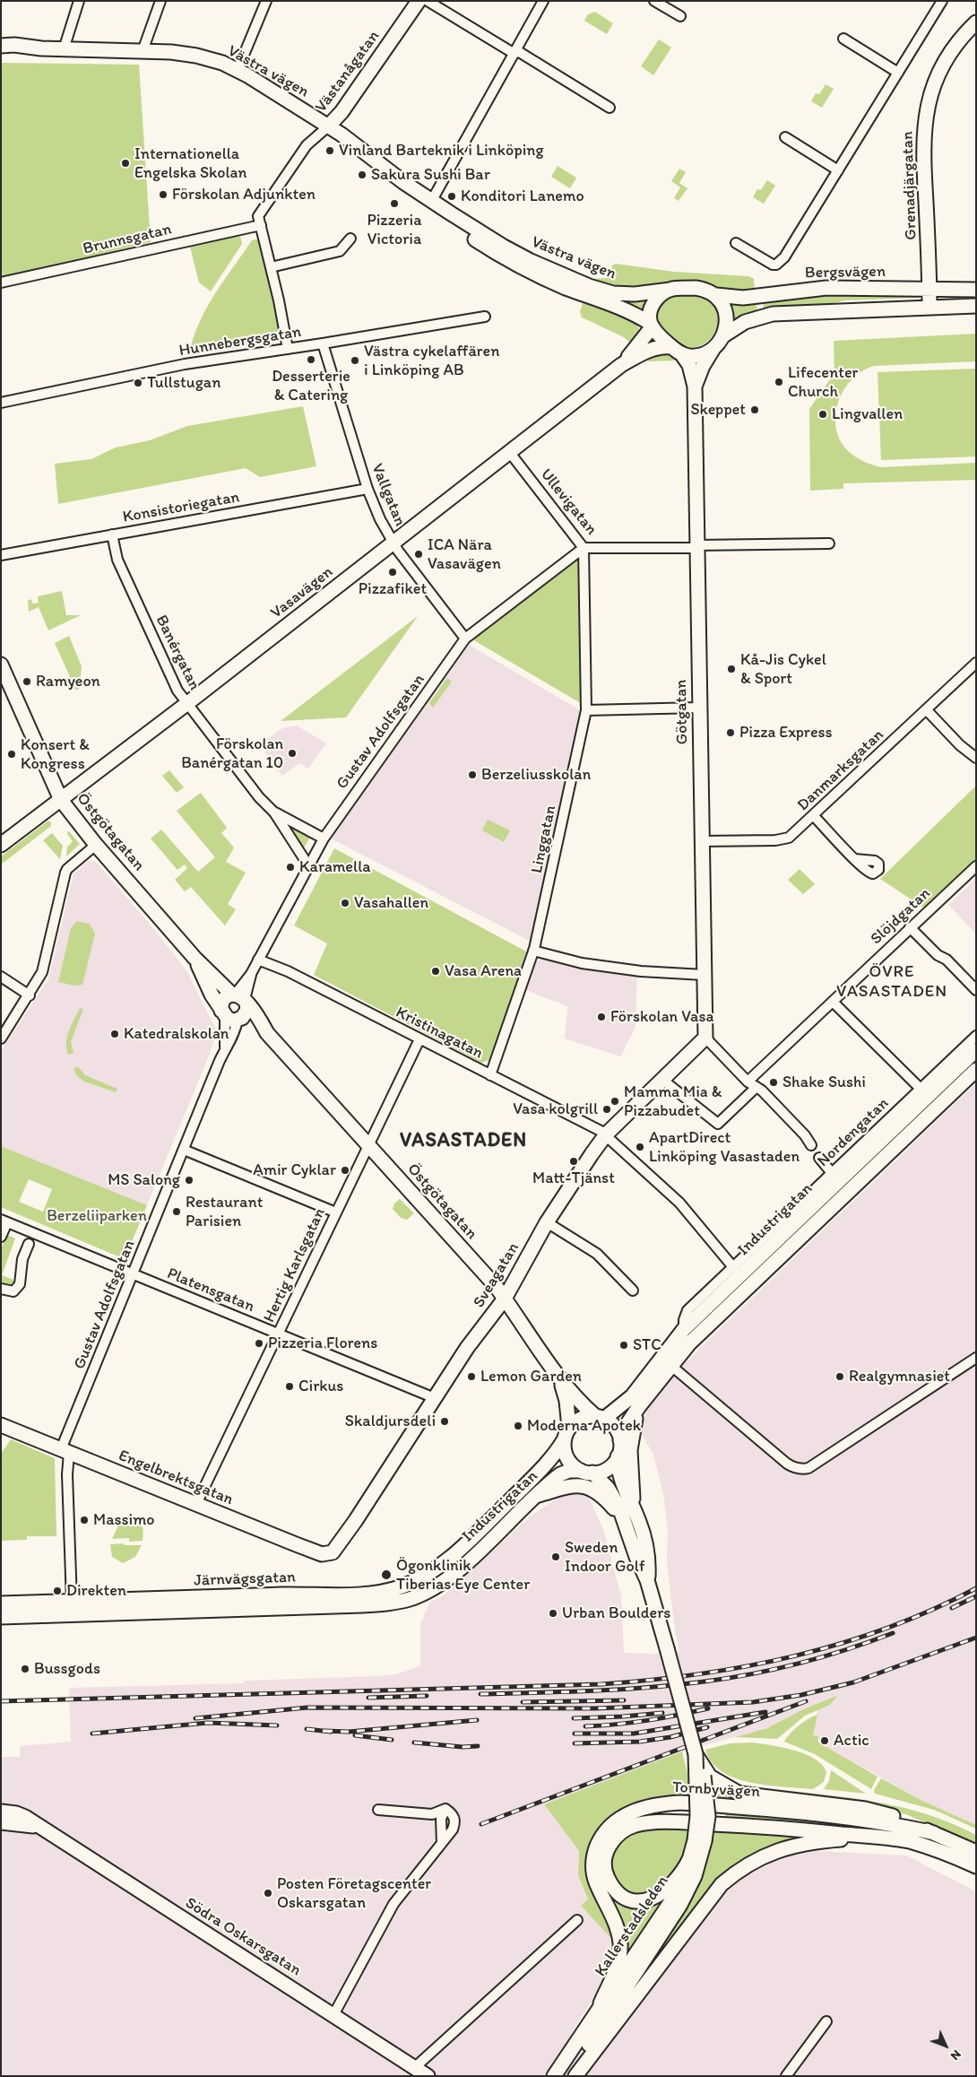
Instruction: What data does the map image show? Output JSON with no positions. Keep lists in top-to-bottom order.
{
  "streets": {
    "main road": [
      "Västra vägen",
      "Västanågatan",
      "Grenadjärgatan",
      "Bergsvägen",
      "Vasavägen",
      "Götgatan",
      "Östgötagatan",
      "Industrigatan",
      "Sveagatan",
      "Engelbrektsgatan",
      "Järnvägsgatan",
      "Tornbyvägen",
      "Kallerstadsleden",
      "Södra Oskarsgatan"
    ],
    "street": [
      "Brunnsgatan",
      "Hunnebergsgatan",
      "Vallgatan",
      "Ullevigatan",
      "Konsistoriegatan",
      "Banérgatan",
      "Gustav Adolfsgatan",
      "Danmarksgatan",
      "Linggatan",
      "Slöjdgatan",
      "Kristinagatan",
      "Nordengatan",
      "Hertig Karlsgatan",
      "Platensgatan"
    ]
  },
  "crossings": [
    ["Västra vägen", "Västanågatan"],
    ["Västra vägen", "Bergsvägen"],
    ["Västra vägen", "Vasavägen"],
    ["Västra vägen", "Götgatan"],
    ["Västanågatan", "Brunnsgatan"],
    ["Grenadjärgatan", "Bergsvägen"],
    ["Bergsvägen", "Vasavägen"],
    ["Bergsvägen", "Götgatan"],
    ["Hunnebergsgatan", "Vallgatan"],
    ["Vallgatan", "Konsistoriegatan"],
    ["Vallgatan", "Vasavägen"],
    ["Vallgatan", "Gustav Adolfsgatan"],
    ["Ullevigatan", "Vasavägen"],
    ["Ullevigatan", "Götgatan"],
    ["Ullevigatan", "Gustav Adolfsgatan"],
    ["Ullevigatan", "Linggatan"],
    ["Konsistoriegatan", "Banérgatan"],
    ["Vasavägen", "Banérgatan"],
    ["Vasavägen", "Götgatan"],
    ["Vasavägen", "Östgötagatan"],
    ["Banérgatan", "Gustav Adolfsgatan"],
    ["Götgatan", "Danmarksgatan"],
    ["Götgatan", "Sveagatan"],
    ["Gustav Adolfsgatan", "Östgötagatan"],
    ["Gustav Adolfsgatan", "Linggatan"],
    ["Gustav Adolfsgatan", "Kristinagatan"],
    ["Gustav Adolfsgatan", "Platensgatan"],
    ["Gustav Adolfsgatan", "Engelbrektsgatan"],
    ["Gustav Adolfsgatan", "Järnvägsgatan"],
    ["Östgötagatan", "Industrigatan"],
    ["Östgötagatan", "Hertig Karlsgatan"],
    ["Östgötagatan", "Sveagatan"],
    ["Östgötagatan", "Kallerstadsleden"],
    ["Linggatan", "Kristinagatan"],
    ["Kristinagatan", "Nordengatan"],
    ["Kristinagatan", "Hertig Karlsgatan"],
    ["Kristinagatan", "Sveagatan"],
    ["Nordengatan", "Industrigatan"],
    ["Industrigatan", "Järnvägsgatan"],
    ["Industrigatan", "Kallerstadsleden"],
    ["Hertig Karlsgatan", "Platensgatan"],
    ["Hertig Karlsgatan", "Engelbrektsgatan"],
    ["Sveagatan", "Platensgatan"],
    ["Sveagatan", "Engelbrektsgatan"],
    ["Tornbyvägen", "Kallerstadsleden"]
  ],
  "districts": ["ÖVRE VASASTADEN", "VASASTADEN"],
  "parks": ["Berzeliiparken"],
  "places": [
    "Vinland Barteknik i Linköping",
    "Internationella Engelska Skolan",
    "Sakura Sushi Bar",
    "Förskolan Adjunkten",
    "Konditori Lanemo",
    "Pizzeria Victoria",
    "Desserterie & Catering",
    "Västra cykelaffären i Linköping AB",
    "Lifecenter Church",
    "Tullstugan",
    "Skeppet",
    "Lingvallen",
    "ICA Nära Vasavägen",
    "Pizzafiket",
    "Kå-Jis Cykel & Sport",
    "Ramyeon",
    "Pizza Express",
    "Förskolan Banérgatan 10",
    "Konsert & Kongress",
    "Berzeliusskolan",
    "Karamella",
    "Vasahallen",
    "Vasa Arena",
    "Förskolan Vasa",
    "Katedralskolan",
    "Shake Sushi",
    "Mamma Mia & Pizzabudet",
    "Vasa kolgrill",
    "ApartDirect Linköping Vasastaden",
    "Matt-Tjänst",
    "Amir Cyklar",
    "MS Salong",
    "Restaurant Parisien",
    "Pizzeria Florens",
    "STC",
    "Lemon Garden",
    "Realgymnasiet",
    "Cirkus",
    "Skaldjursdeli",
    "Moderna Apotek",
    "Massimo",
    "Sweden Indoor Golf",
    "Ögonklinik Tiberias Eye Center",
    "Direkten",
    "Urban Boulders",
    "Bussgods",
    "Actic",
    "Posten Företagscenter Oskarsgatan"
  ],
  "north": "bottom right"
}
